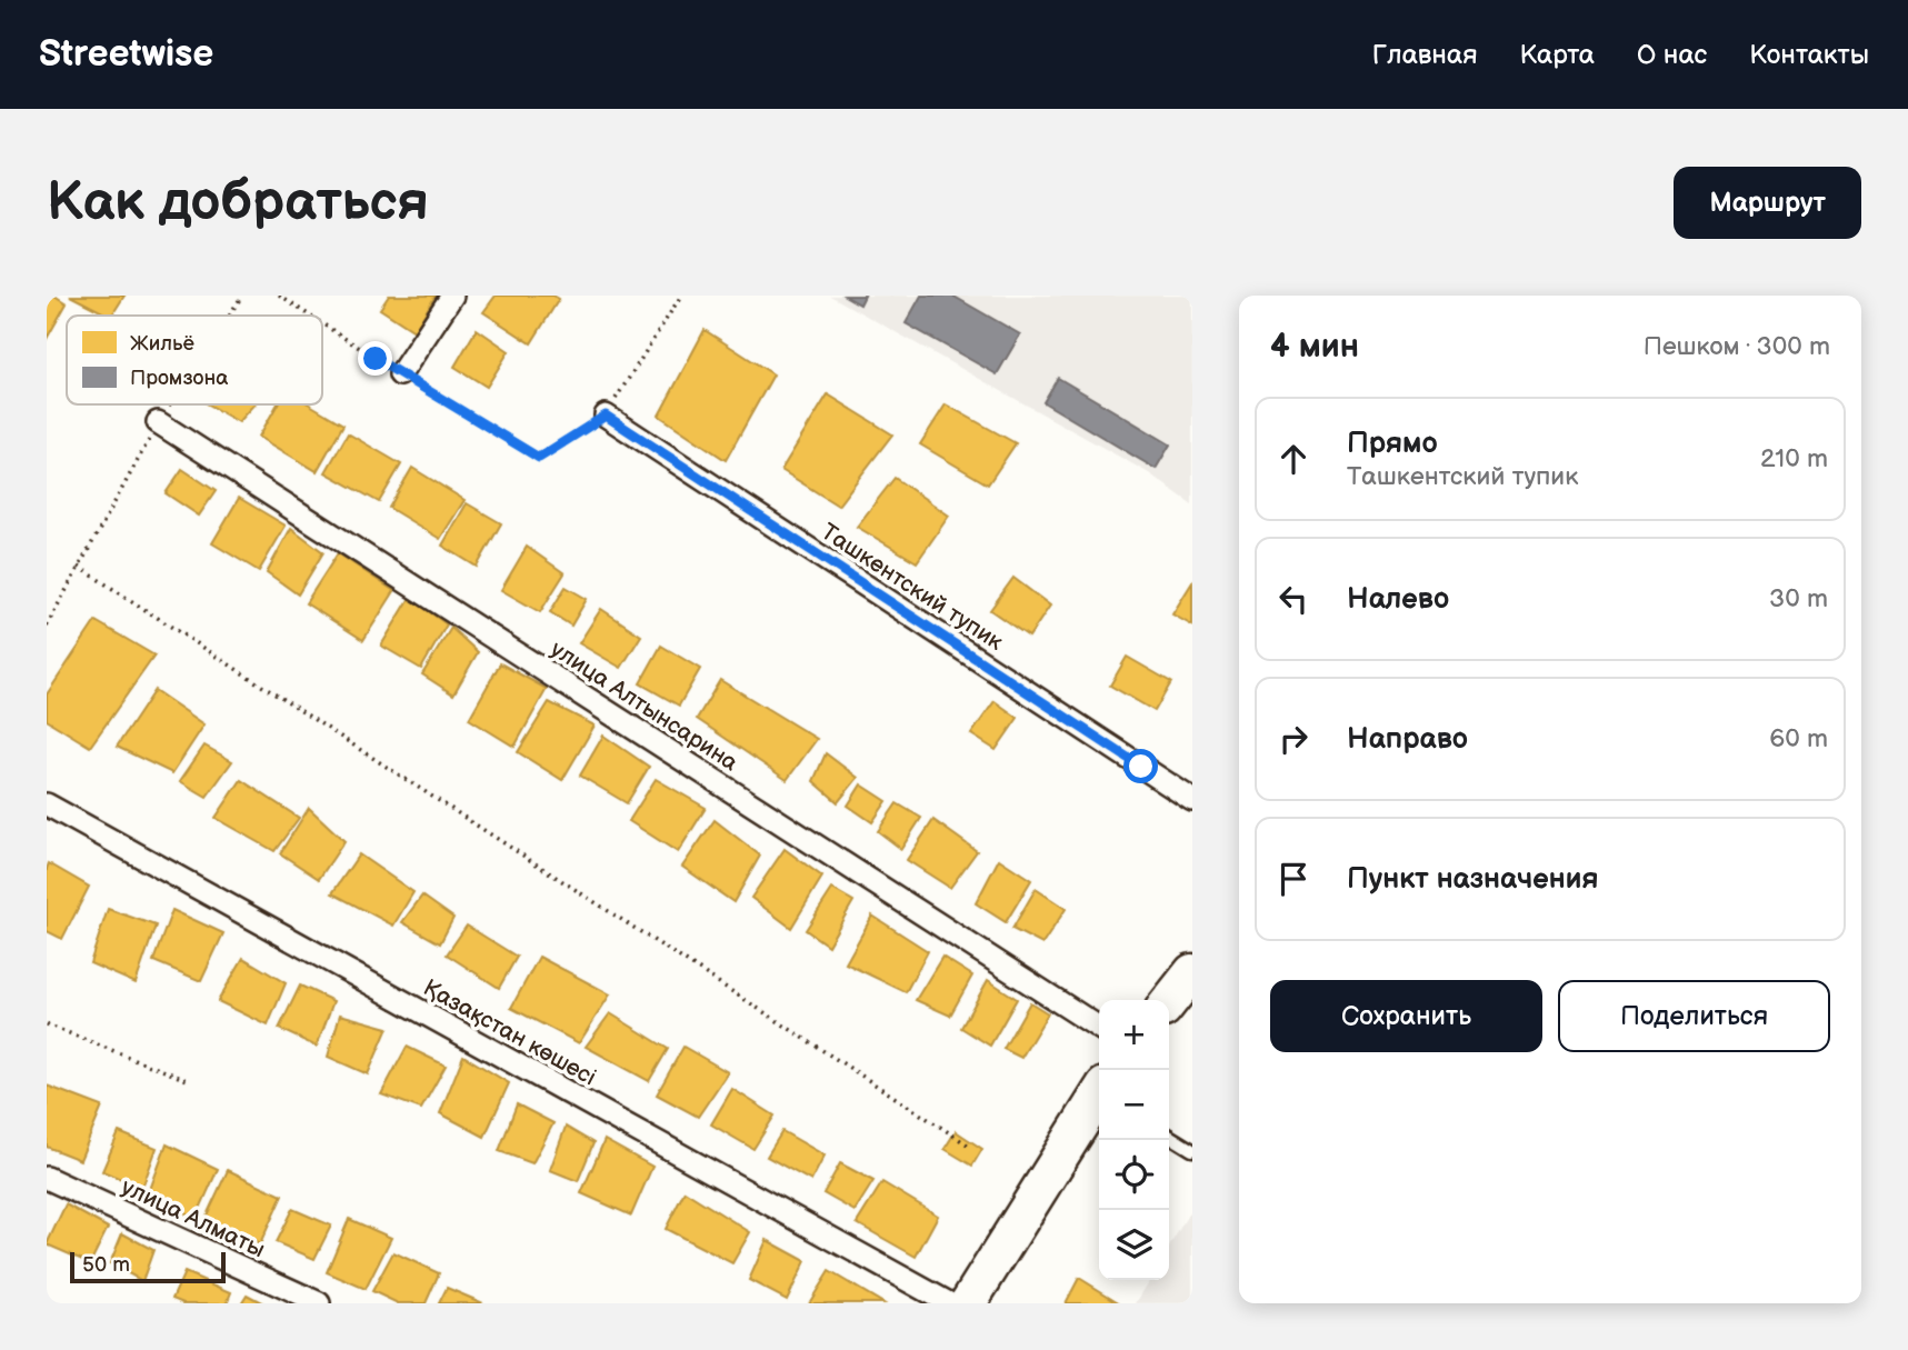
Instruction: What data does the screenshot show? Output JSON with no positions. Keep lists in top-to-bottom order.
{
  "streets": {
    "street": [
      "Ташкентский тупик",
      "улица Алтынсарина",
      "Қазақстан көшесі",
      "улица Алматы"
    ]
  },
  "legend": ["Жильё", "Промзона"],
  "scale_bar": "50 m",
  "page": {
    "header": "Streetwise",
    "nav": [
      "Главная",
      "Карта",
      "О нас",
      "Контакты"
    ],
    "buttons": [
      "Маршрут",
      ["Сохранить", "Поделиться"]
    ],
    "title": "Как добраться",
    "heading": ["4 мин", "Пешком · 300 m"],
    "list": [
      ["Прямо", "Ташкентский тупик", "210 m"],
      ["Налево", "30 m"],
      ["Направо", "60 m"],
      "Пункт назначения"
    ],
    "map_buttons": ["+", "−"],
    "scale": "50 m"
  }
}
